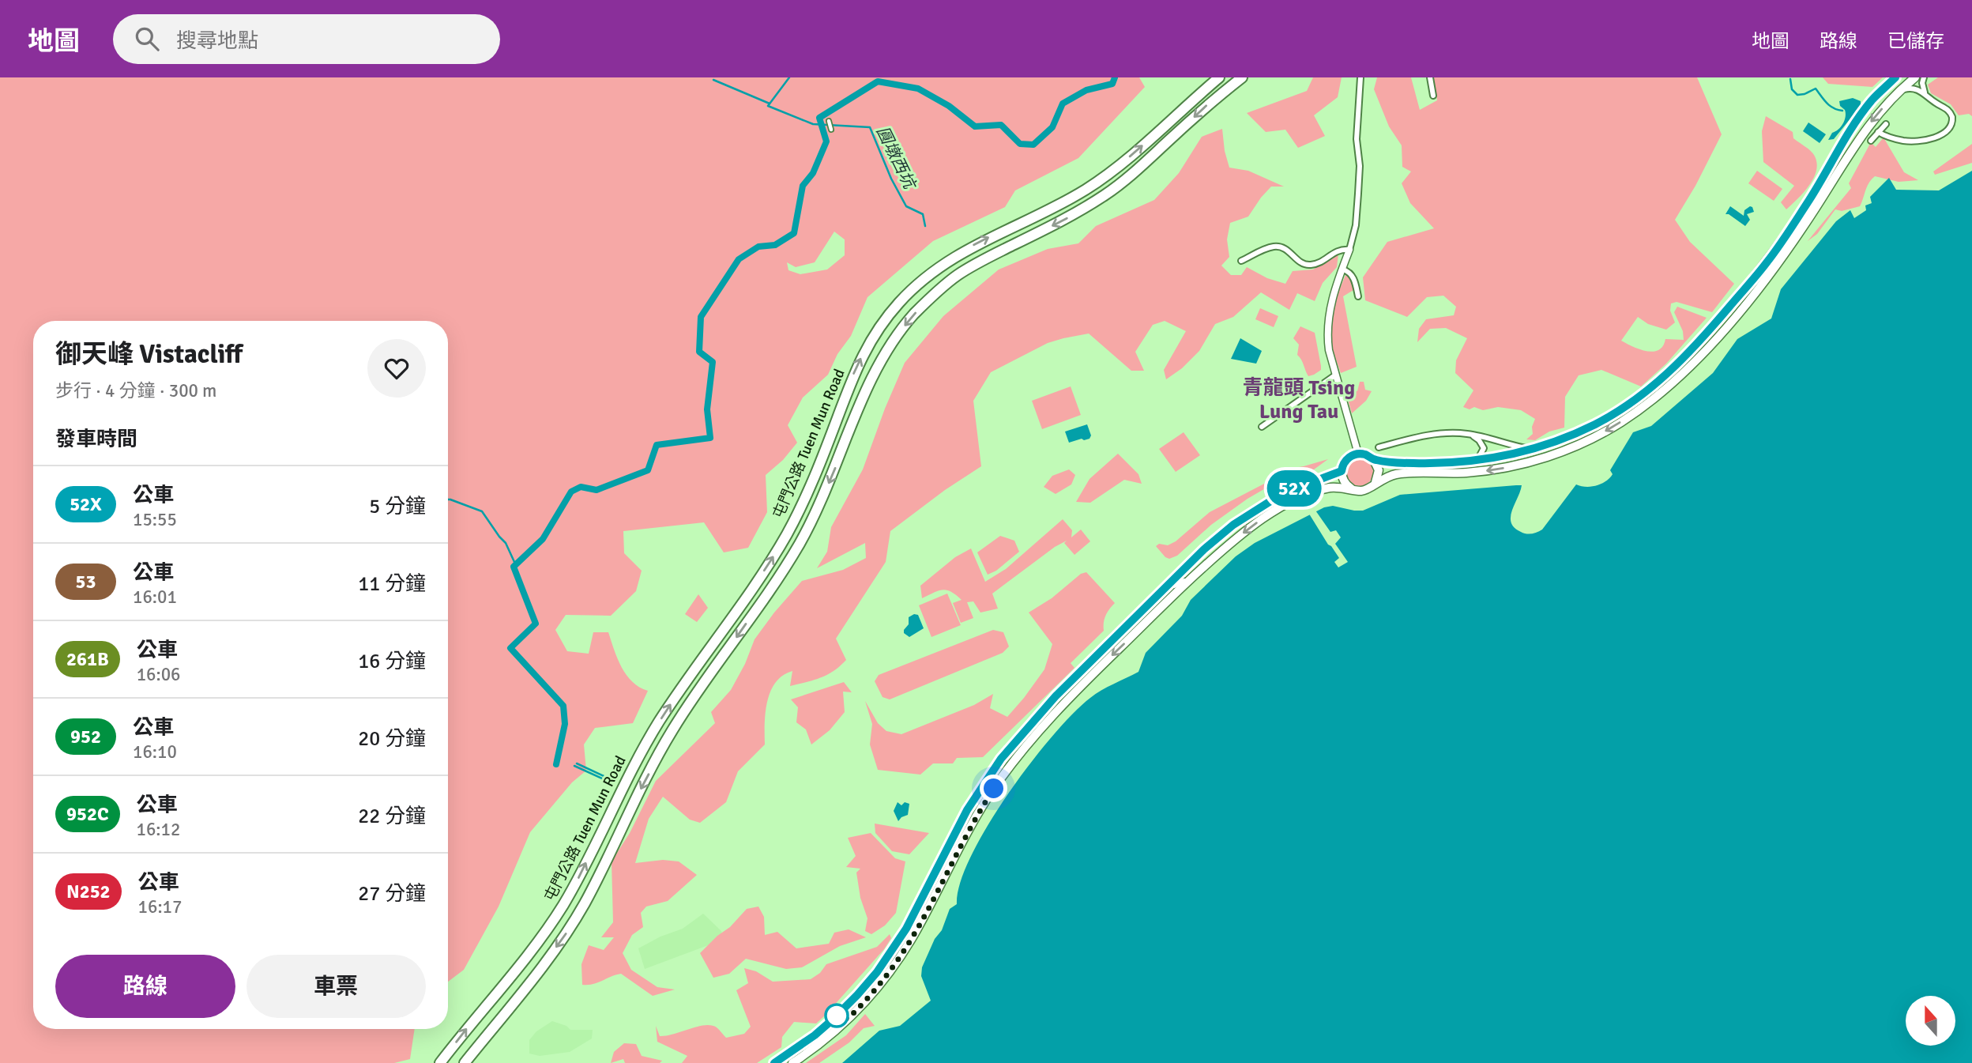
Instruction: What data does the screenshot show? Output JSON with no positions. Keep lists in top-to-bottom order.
{
  "streets": {
    "highway": ["屯門公路 Tuen Mun Road"]
  },
  "districts": ["青龍頭 Tsing Lung Tau"],
  "water": ["圓墩西坑"],
  "lines": ["bus line 52X"],
  "north": "top",
  "page": {
    "header": "地圖",
    "search": "搜尋地點",
    "nav": ["地圖", "路線", "已儲存"],
    "on_map": "52X",
    "heading": [
      ["御天峰 Vistacliff", "步行 · 4 分鐘 · 300 m"],
      "發車時間"
    ],
    "list": [
      {
        "mark": "52X",
        "name": "公車",
        "note": "15:55",
        "value": "5 分鐘"
      },
      {
        "mark": "53",
        "name": "公車",
        "note": "16:01",
        "value": "11 分鐘"
      },
      {
        "mark": "261B",
        "name": "公車",
        "note": "16:06",
        "value": "16 分鐘"
      },
      {
        "mark": "952",
        "name": "公車",
        "note": "16:10",
        "value": "20 分鐘"
      },
      {
        "mark": "952C",
        "name": "公車",
        "note": "16:12",
        "value": "22 分鐘"
      },
      {
        "mark": "N252",
        "name": "公車",
        "note": "16:17",
        "value": "27 分鐘"
      }
    ],
    "buttons": ["路線", "車票"]
  }
}
